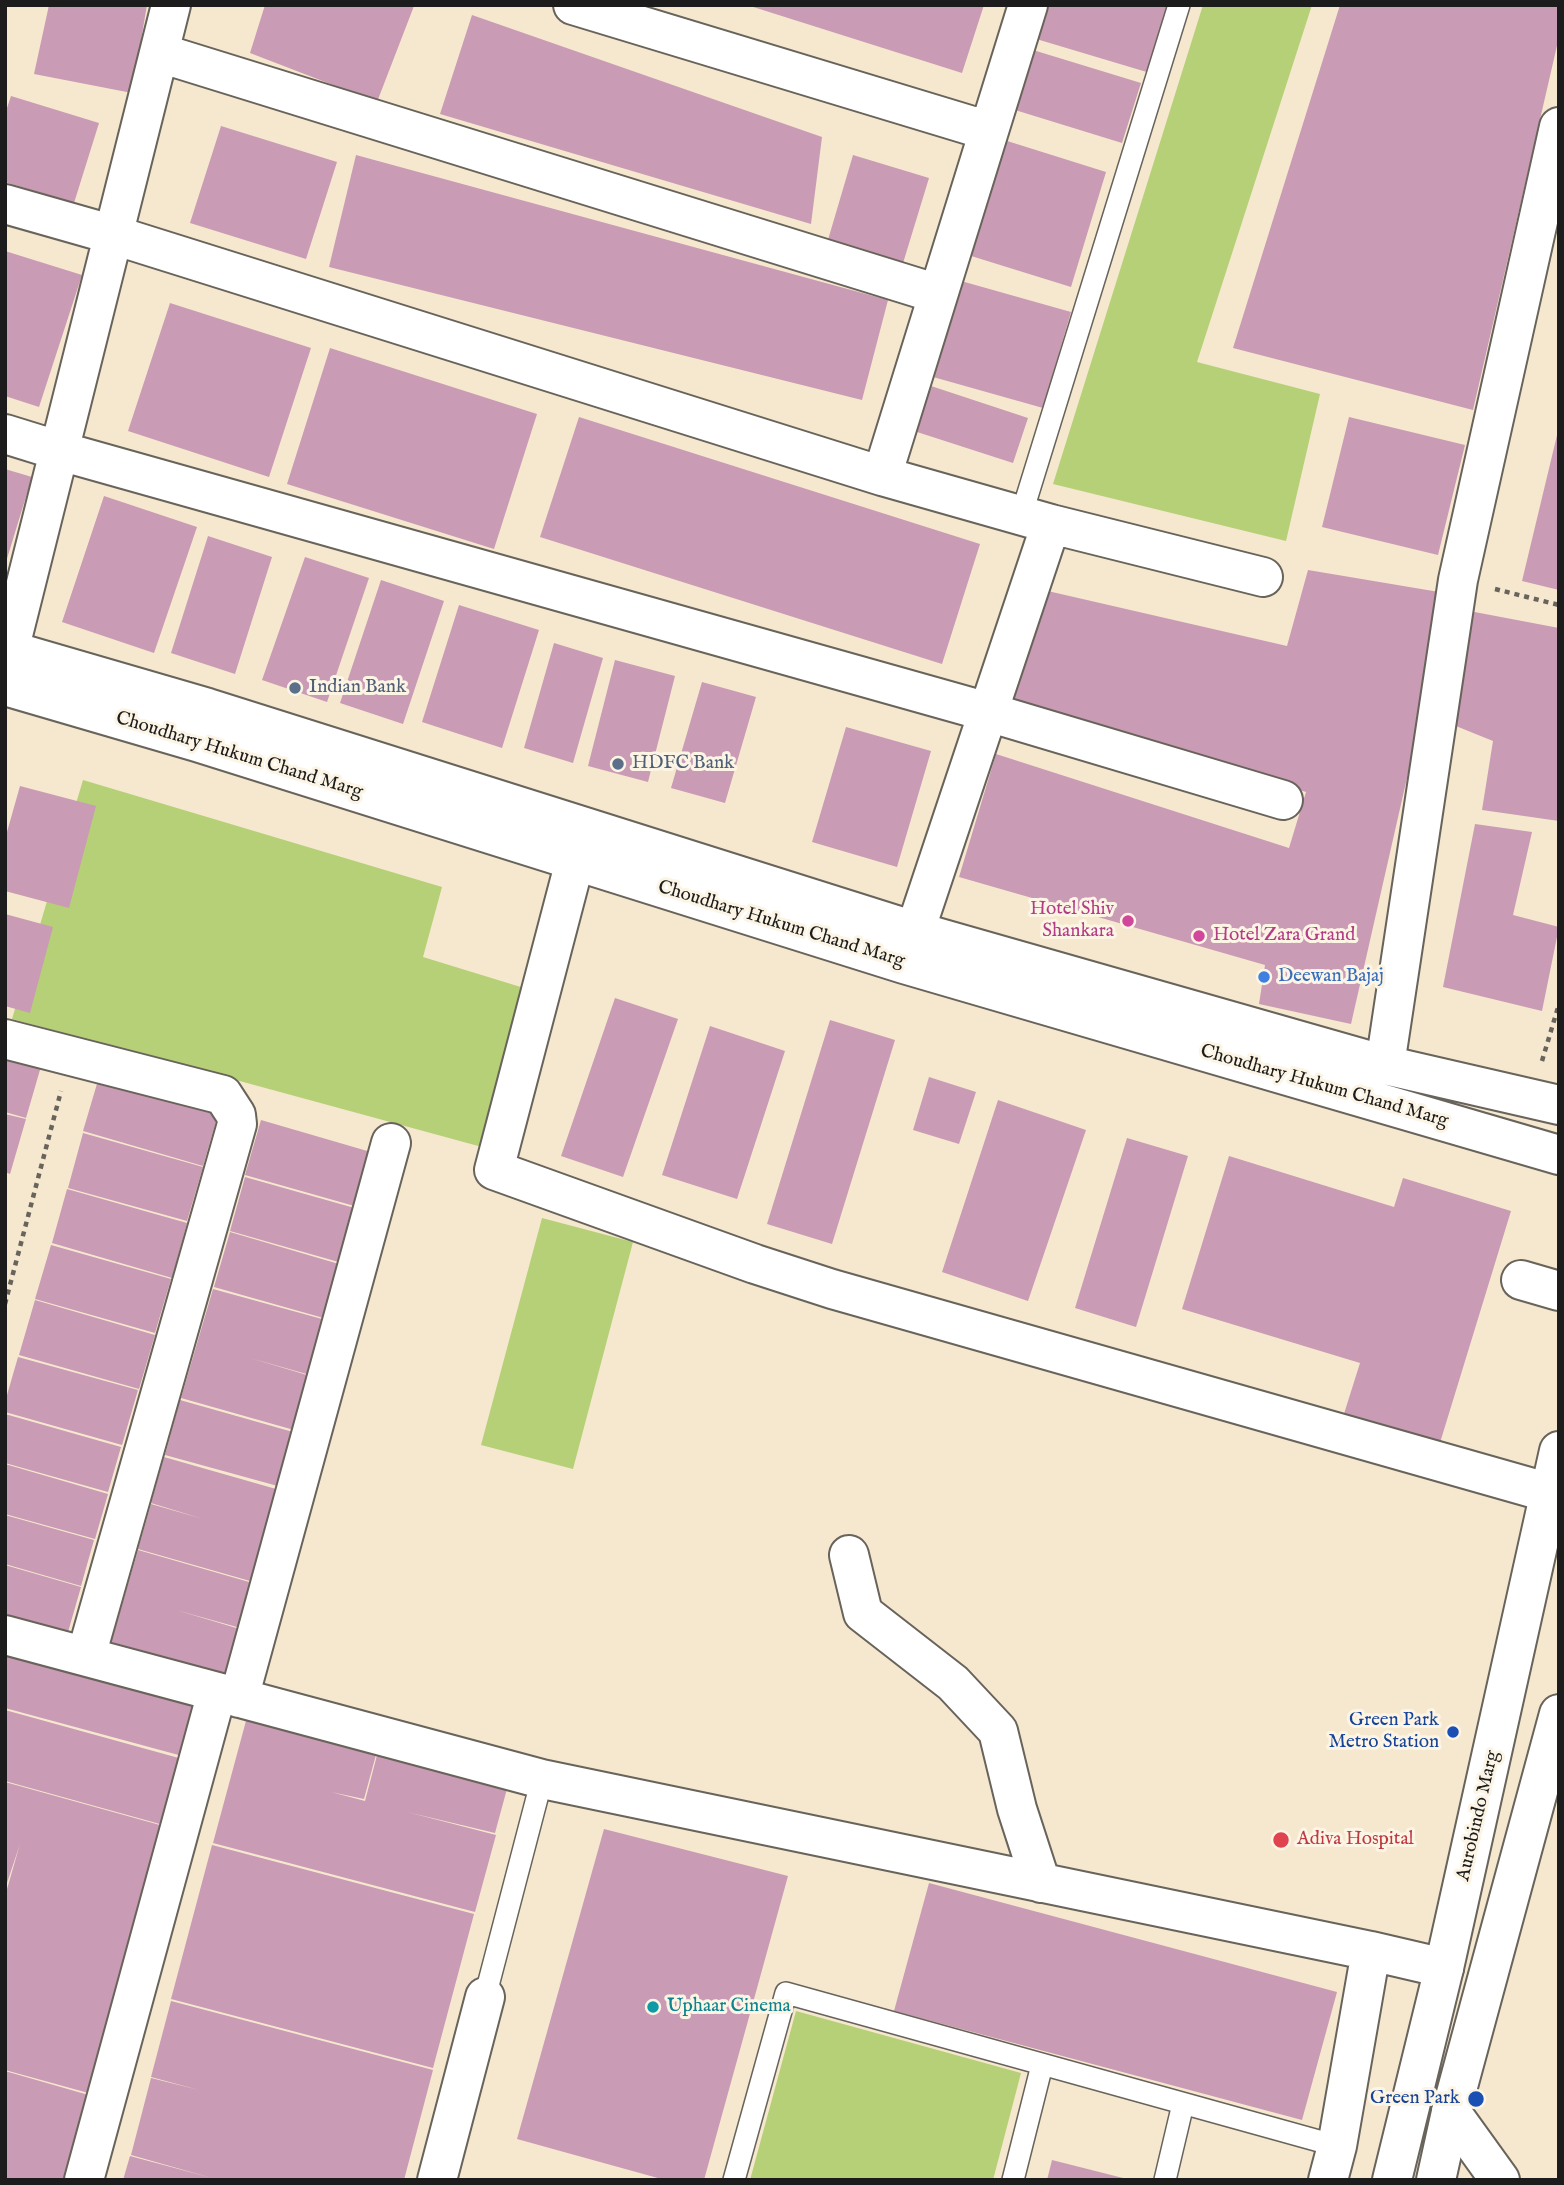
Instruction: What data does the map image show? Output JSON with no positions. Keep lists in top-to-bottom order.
{
  "streets": {
    "main road": ["Choudhary Hukum Chand Marg", "Aurobindo Marg"]
  },
  "places": [
    "Indian Bank",
    "HDFC Bank",
    "Hotel Shiv Shankara",
    "Hotel Zara Grand",
    "Deewan Bajaj",
    "Green Park Metro Station",
    "Adiva Hospital",
    "Uphaar Cinema",
    "Green Park"
  ]
}
